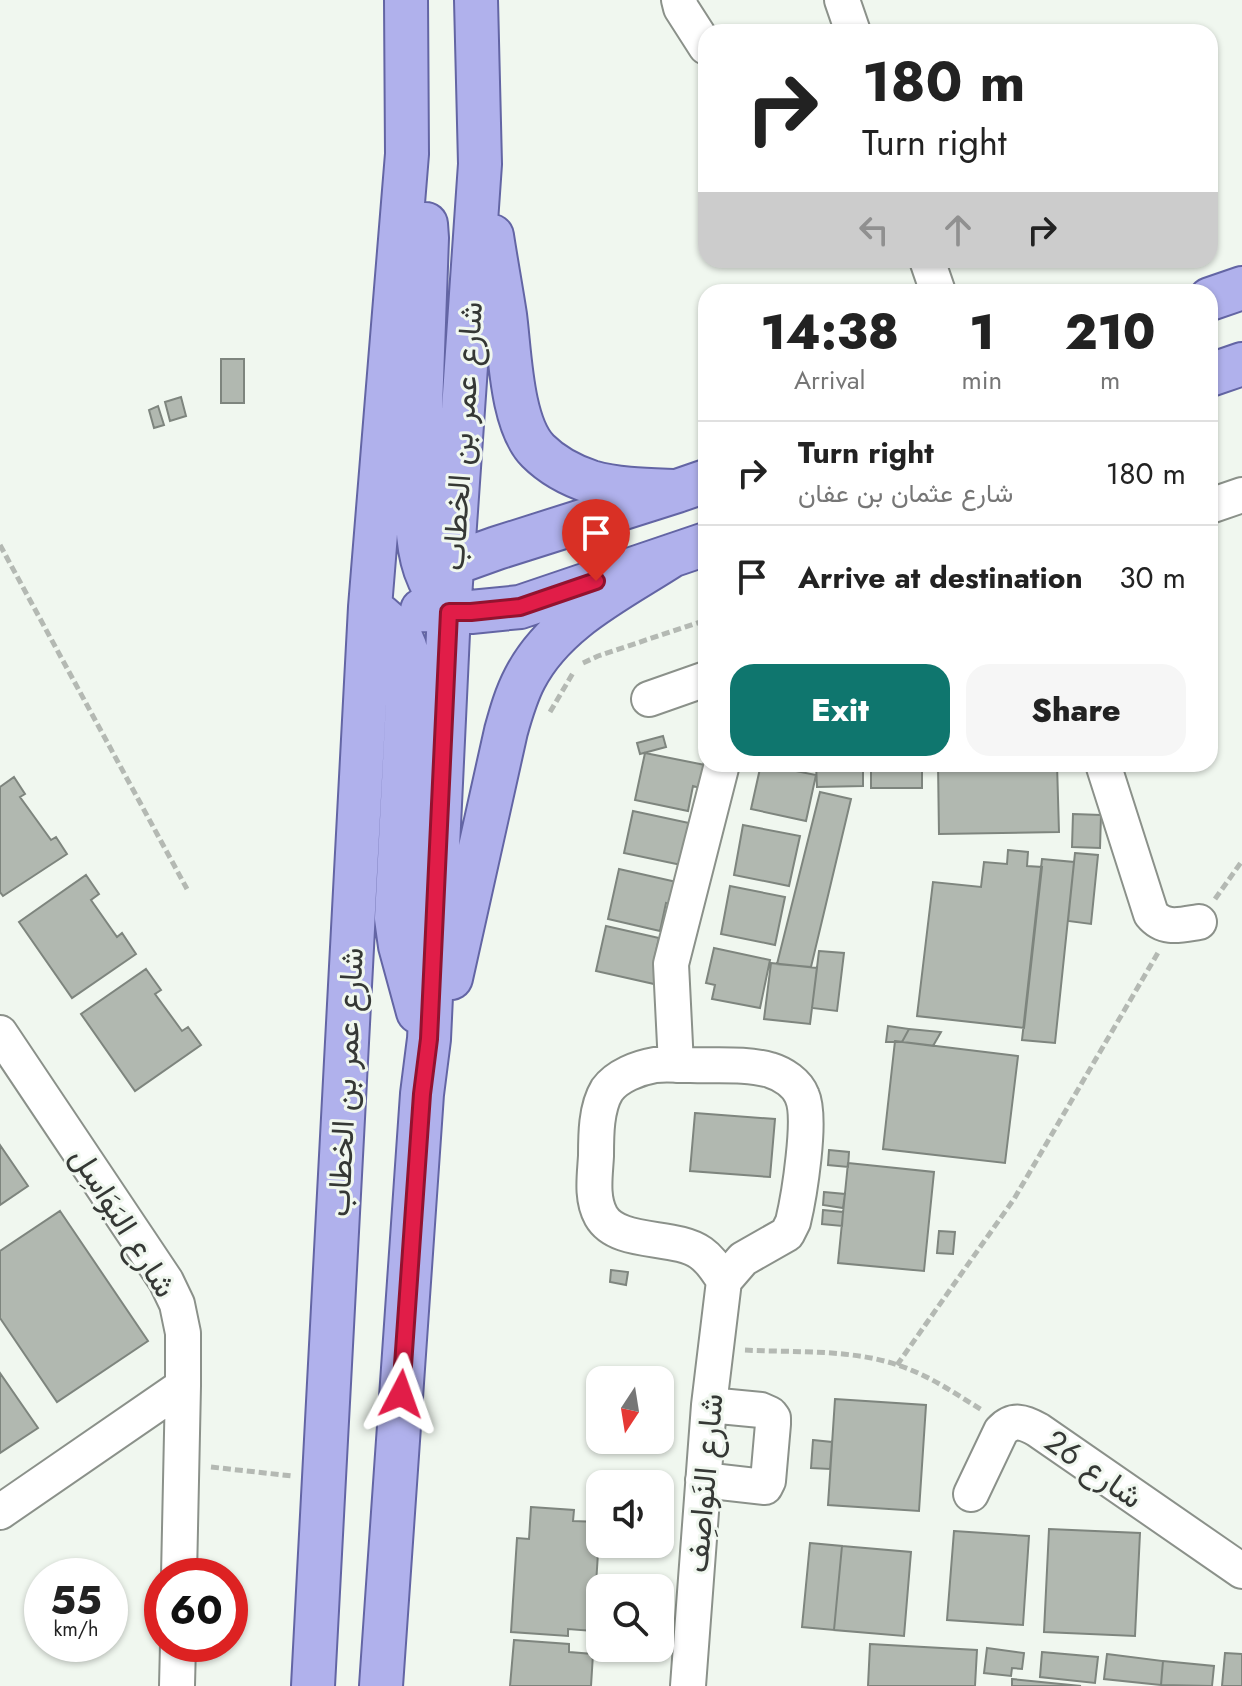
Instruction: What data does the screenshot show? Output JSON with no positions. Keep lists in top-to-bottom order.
{
  "streets": {
    "main road": ["شارع عمر بن الخطاب"],
    "street": ["شارع البَوَاسِل", "شارع 26", "شارع النَواصِف"]
  },
  "north": "bottom",
  "page": {
    "turn": ["180 m", "Turn right"],
    "eta": [
      "14:38",
      "Arrival",
      "1",
      "min",
      "210",
      "m"
    ],
    "list": [
      {
        "name": "Turn right",
        "note": "شارع عثمان بن عفان",
        "value": "180 m"
      },
      {
        "name": "Arrive at destination",
        "value": "30 m"
      }
    ],
    "buttons": ["Exit", "Share"],
    "speed": "55 km/h",
    "limit": "60"
  }
}
